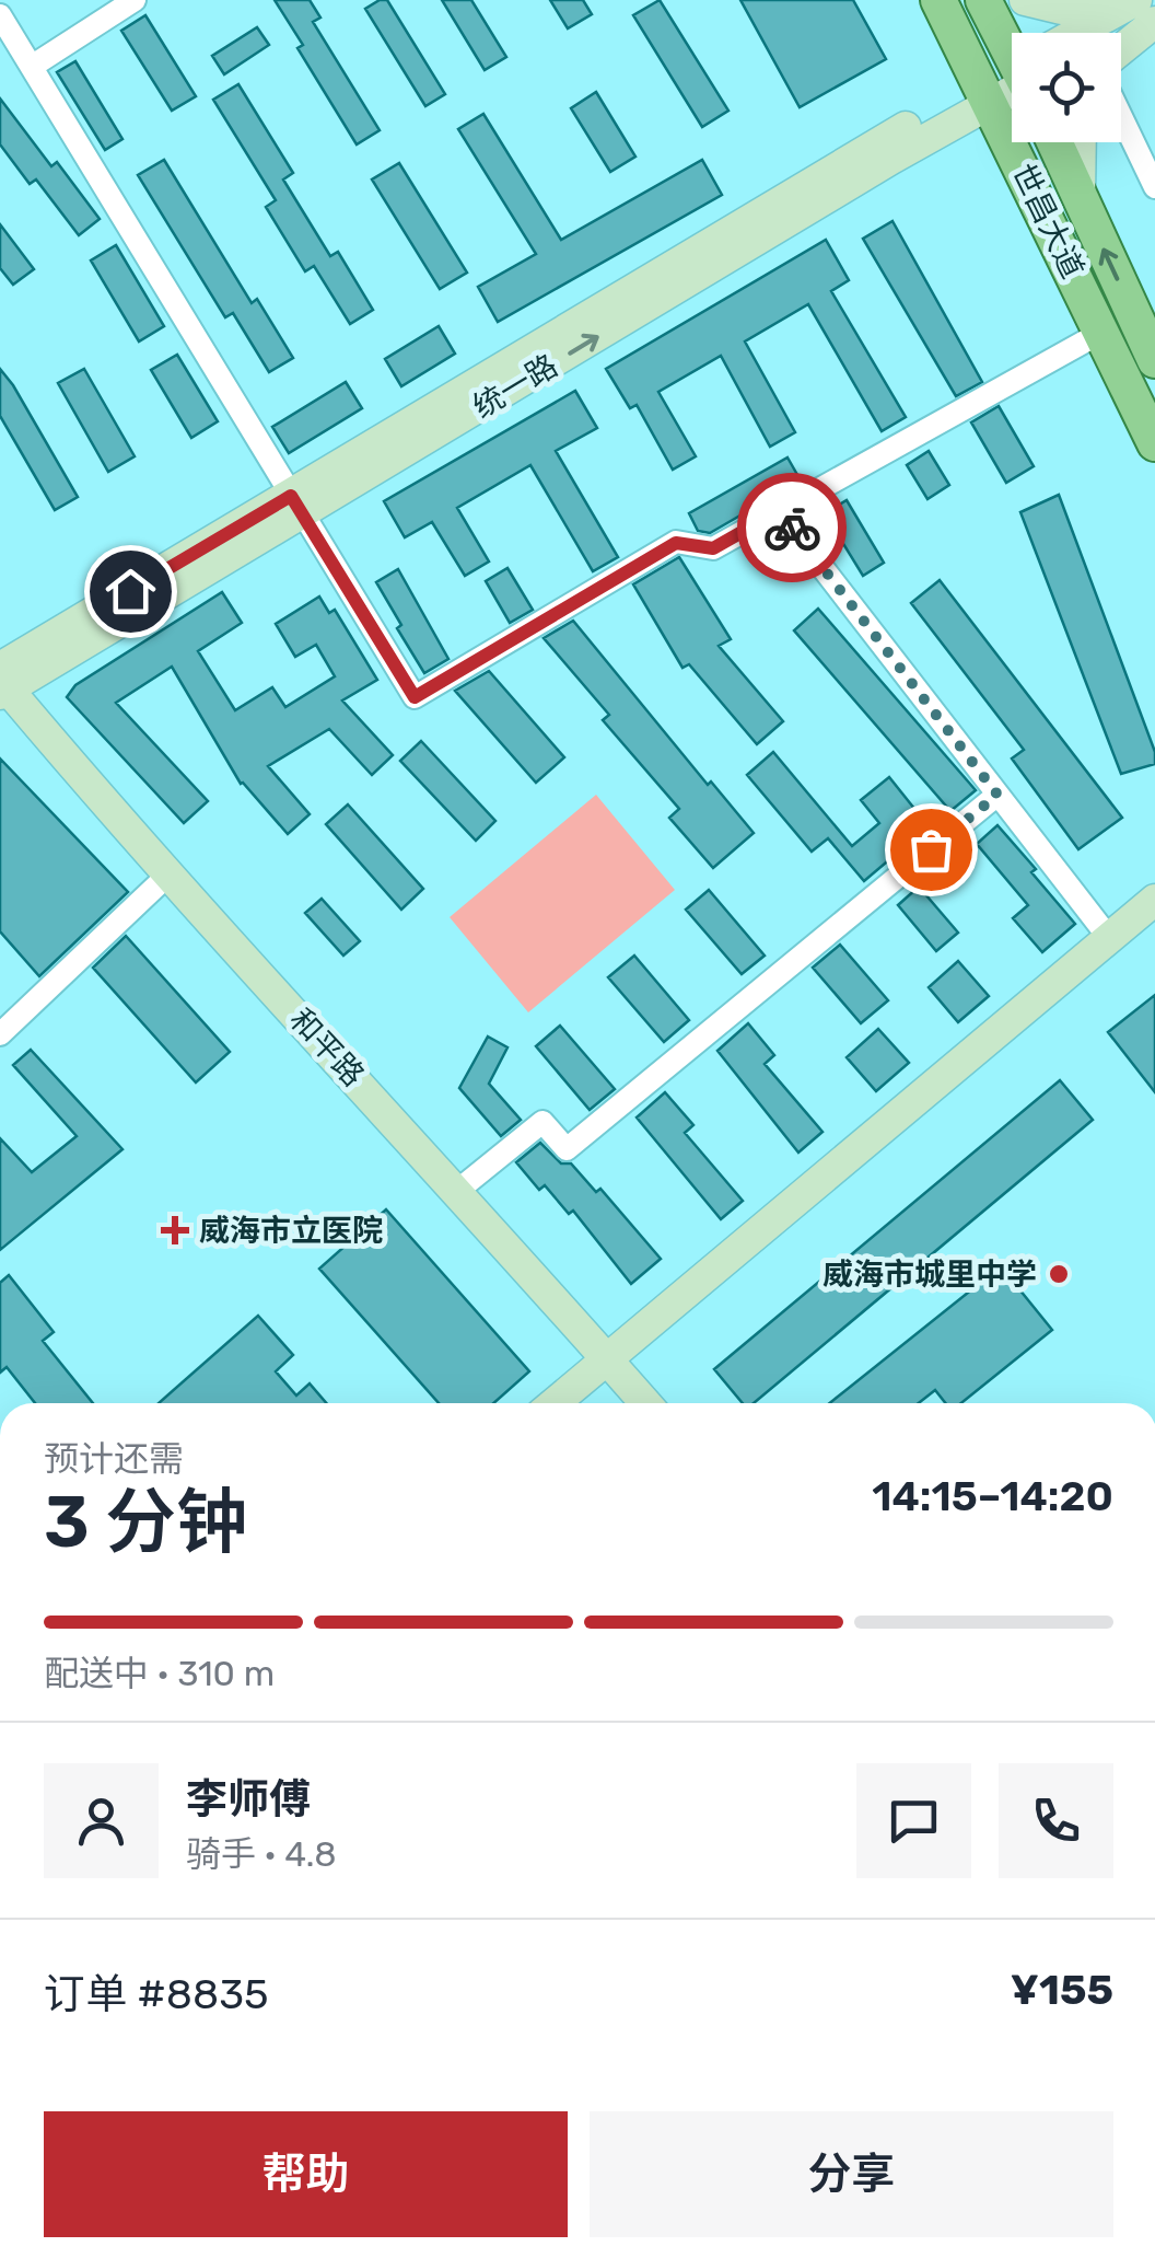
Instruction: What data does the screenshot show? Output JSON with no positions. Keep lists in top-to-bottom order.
{
  "streets": {
    "main road": ["世昌大道"],
    "street": ["统一路", "和平路"]
  },
  "crossings": [
    ["世昌大道", "统一路"],
    ["统一路", "和平路"]
  ],
  "places": {
    "health": ["威海市立医院"],
    "other": ["威海市城里中学"]
  },
  "page": {
    "heading": ["3 分钟", "预计还需", "14:15–14:20"],
    "panel": [
      "李师傅",
      "骑手 · 4.8",
      "订单 #8835",
      "¥155"
    ],
    "bar": "配送中 · 310 m",
    "buttons": ["帮助", "分享"]
  }
}
